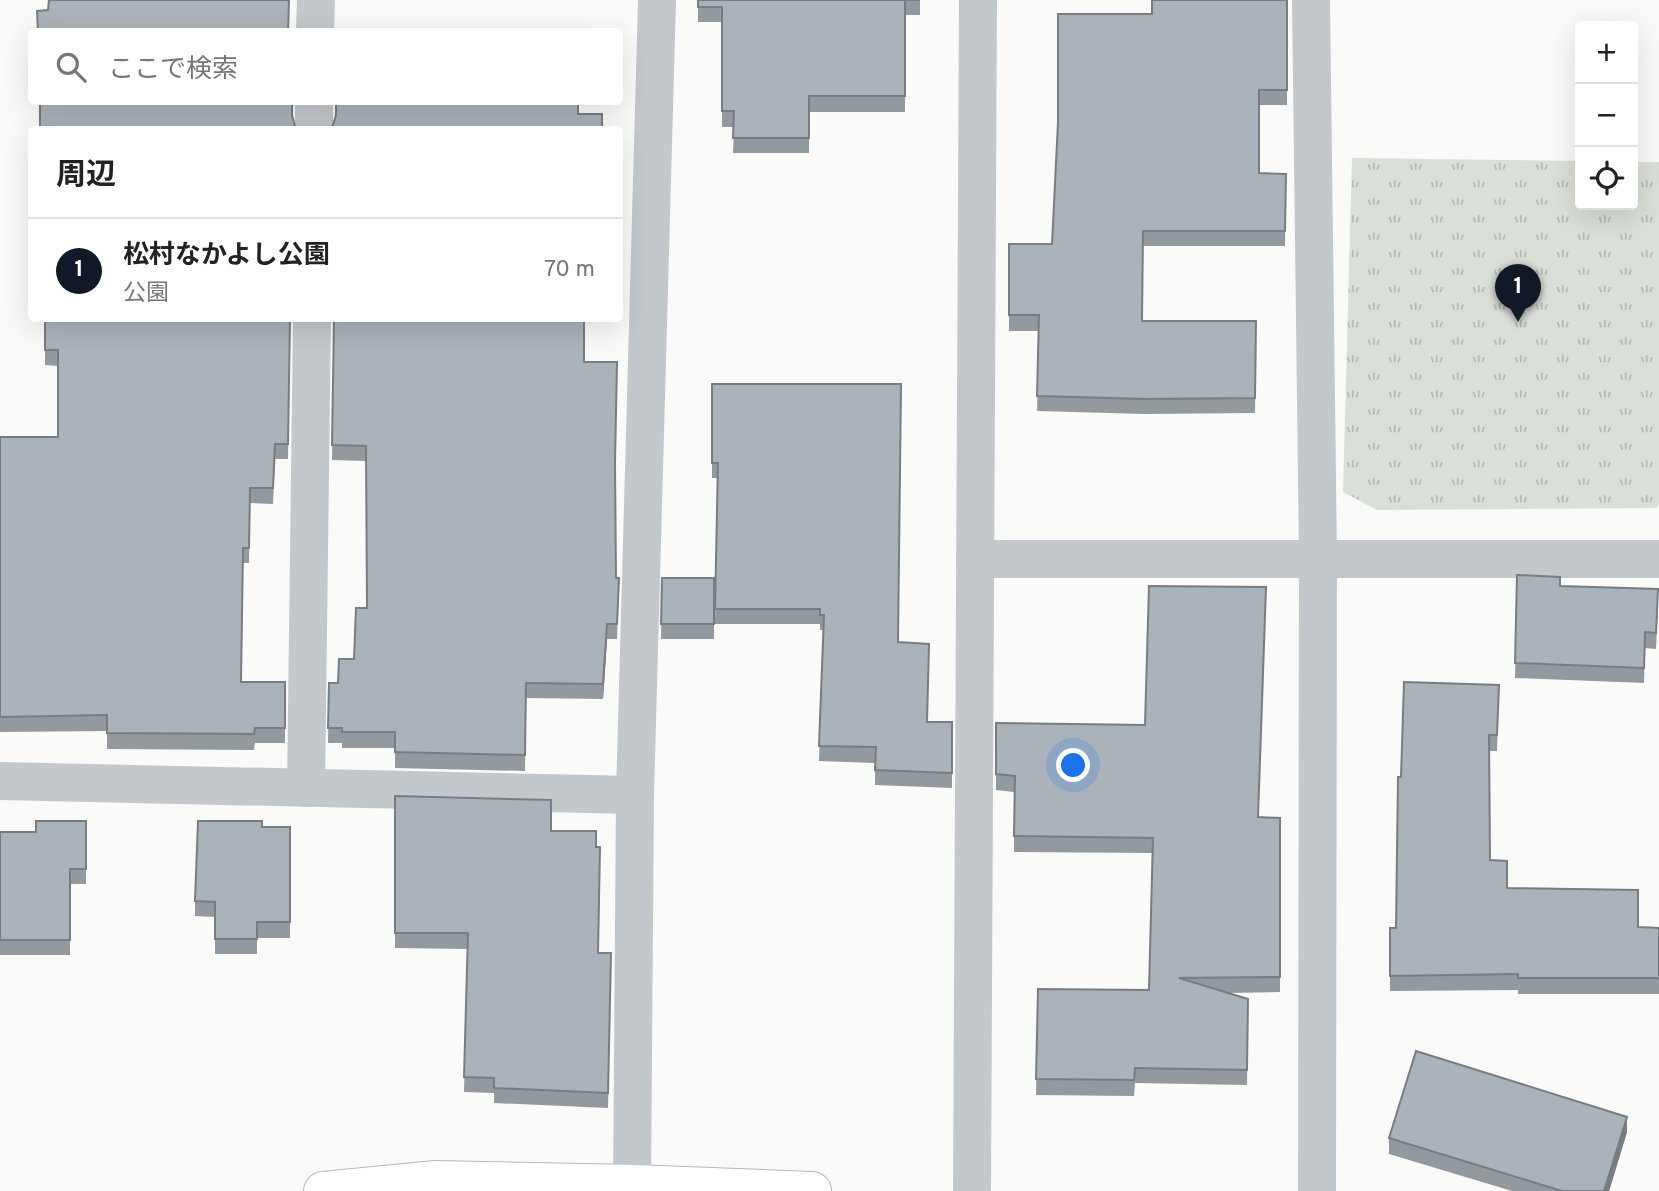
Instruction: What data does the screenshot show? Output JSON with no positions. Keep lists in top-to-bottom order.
{
  "page": {
    "map_buttons": ["+", "−"],
    "search": "ここで検索",
    "heading": "周辺",
    "list": [
      {
        "mark": "1",
        "name": "松村なかよし公園",
        "note": "公園",
        "value": "70 m"
      }
    ],
    "pins": "1"
  }
}
